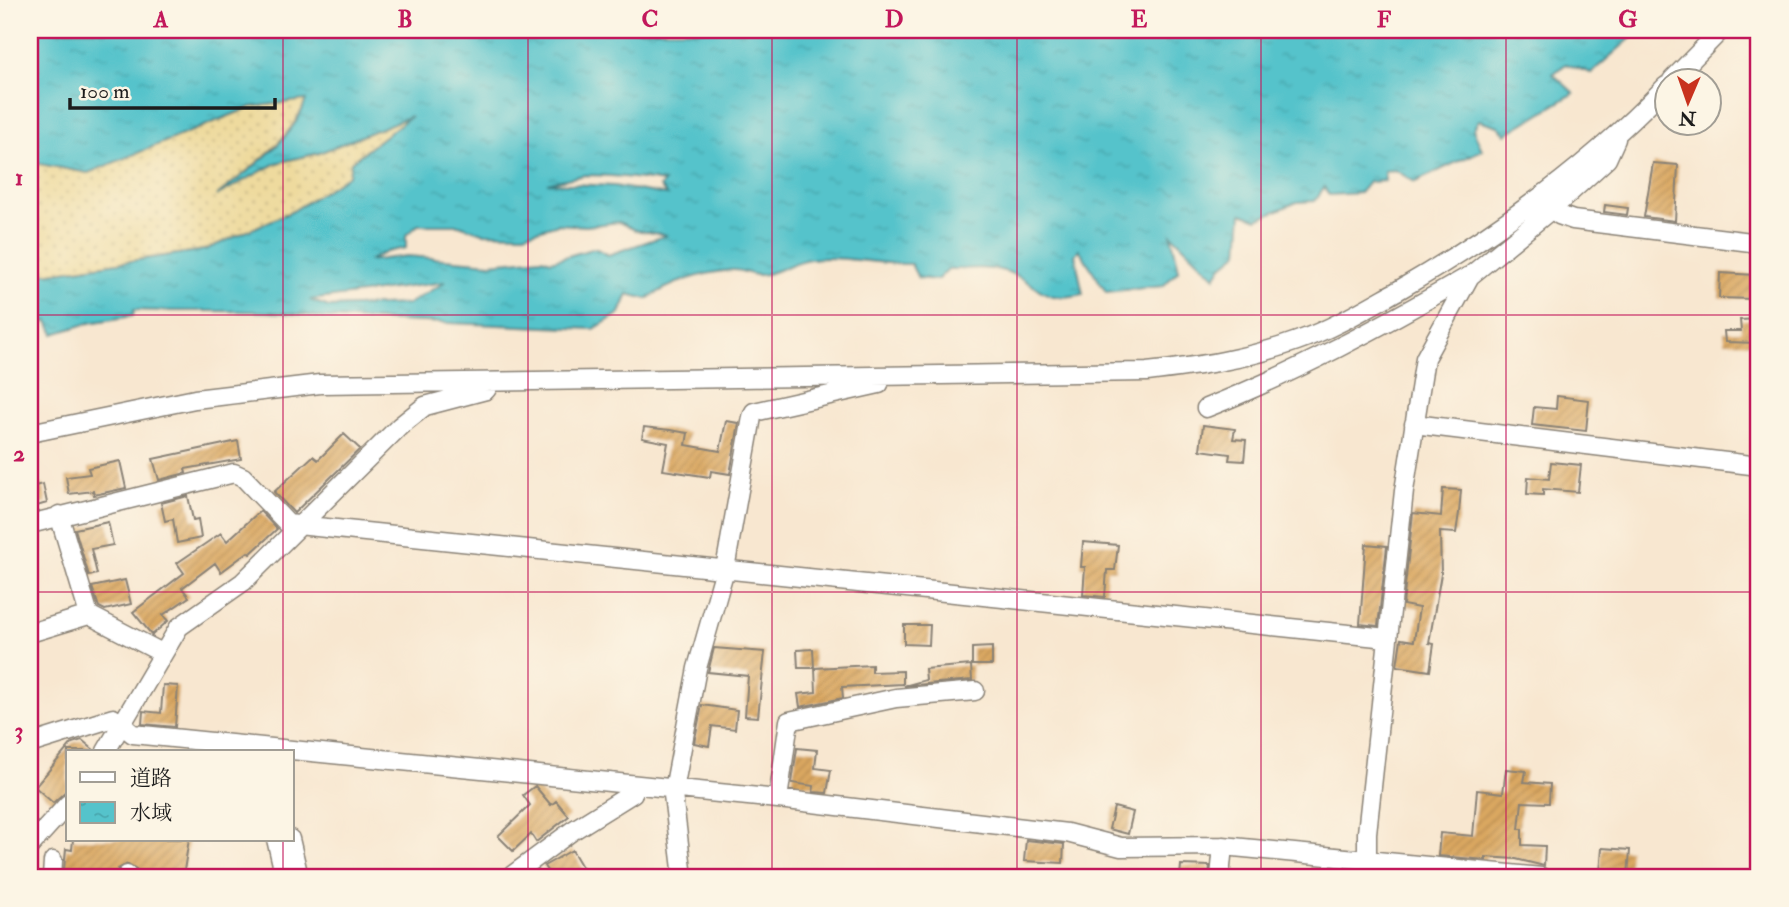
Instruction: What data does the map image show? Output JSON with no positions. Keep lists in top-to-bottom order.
{
  "legend": ["道路", "水域"],
  "scale_bar": "100 m",
  "north": "bottom",
  "grid": {
    "columns": [
      "A",
      "B",
      "C",
      "D",
      "E",
      "F",
      "G"
    ],
    "rows": ["1", "2", "3"]
  }
}
